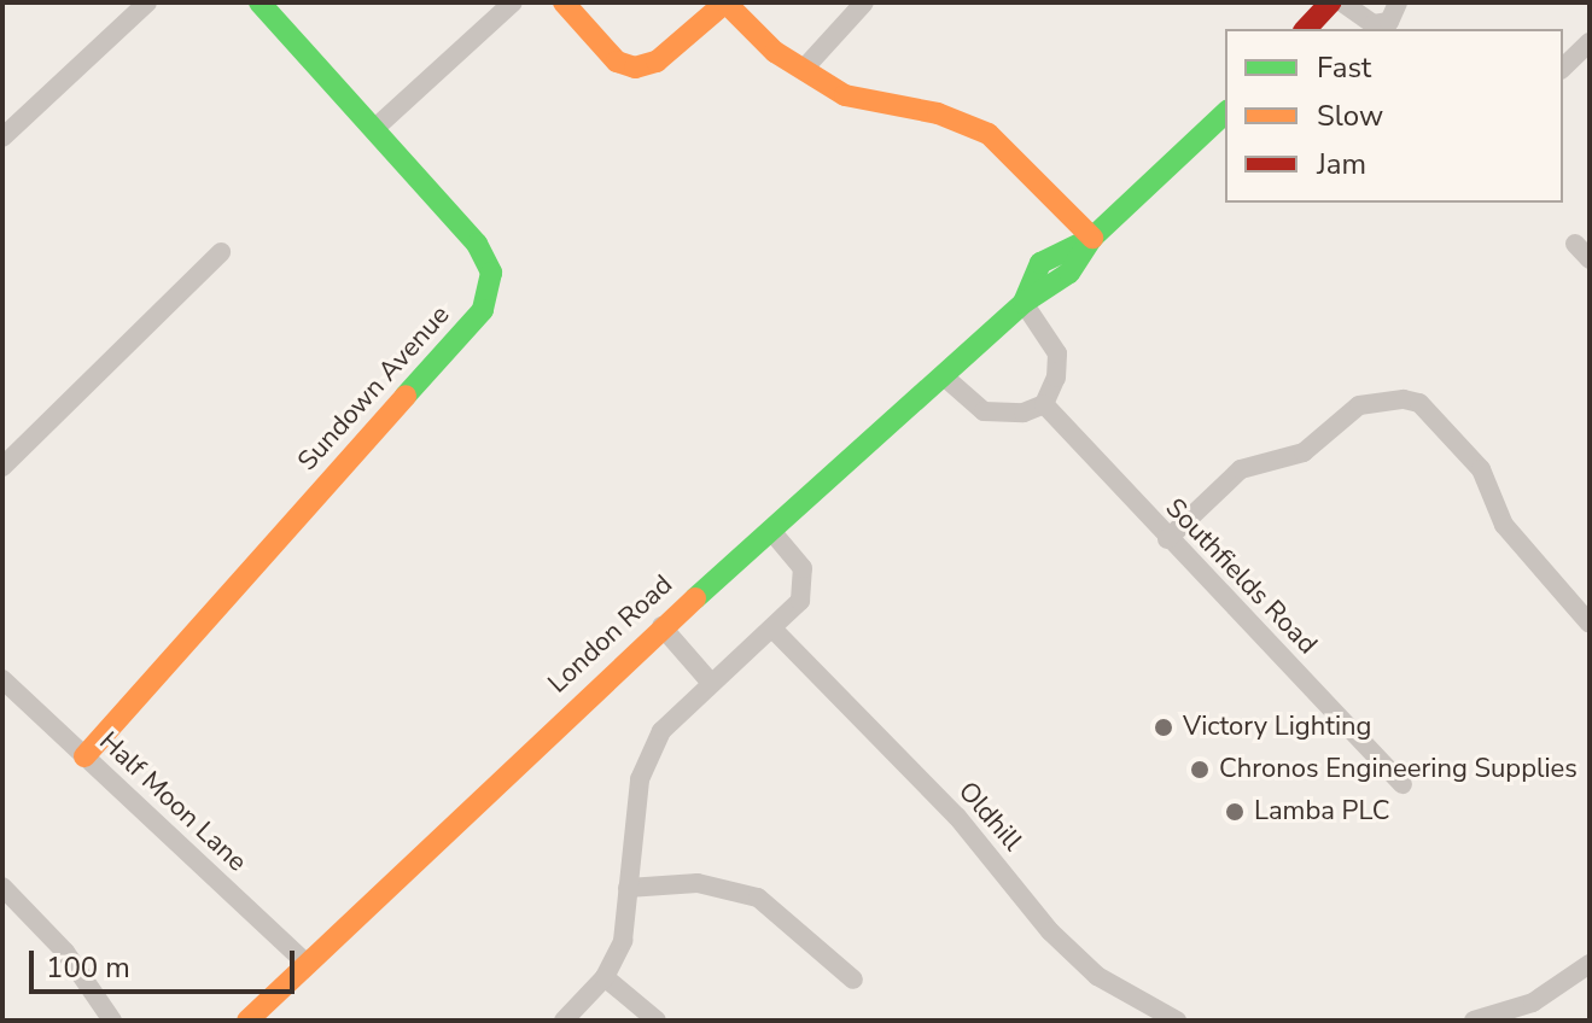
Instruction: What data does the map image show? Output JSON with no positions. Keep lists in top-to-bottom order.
{
  "streets": {
    "street": [
      "Sundown Avenue",
      "Southfields Road",
      "London Road",
      "Half Moon Lane",
      "Oldhill"
    ]
  },
  "crossings": [
    ["Sundown Avenue", "Half Moon Lane"],
    ["London Road", "Half Moon Lane"]
  ],
  "places": ["Victory Lighting", "Chronos Engineering Supplies", "Lamba PLC"],
  "legend": ["Fast", "Slow", "Jam"],
  "scale_bar": "100 m"
}
